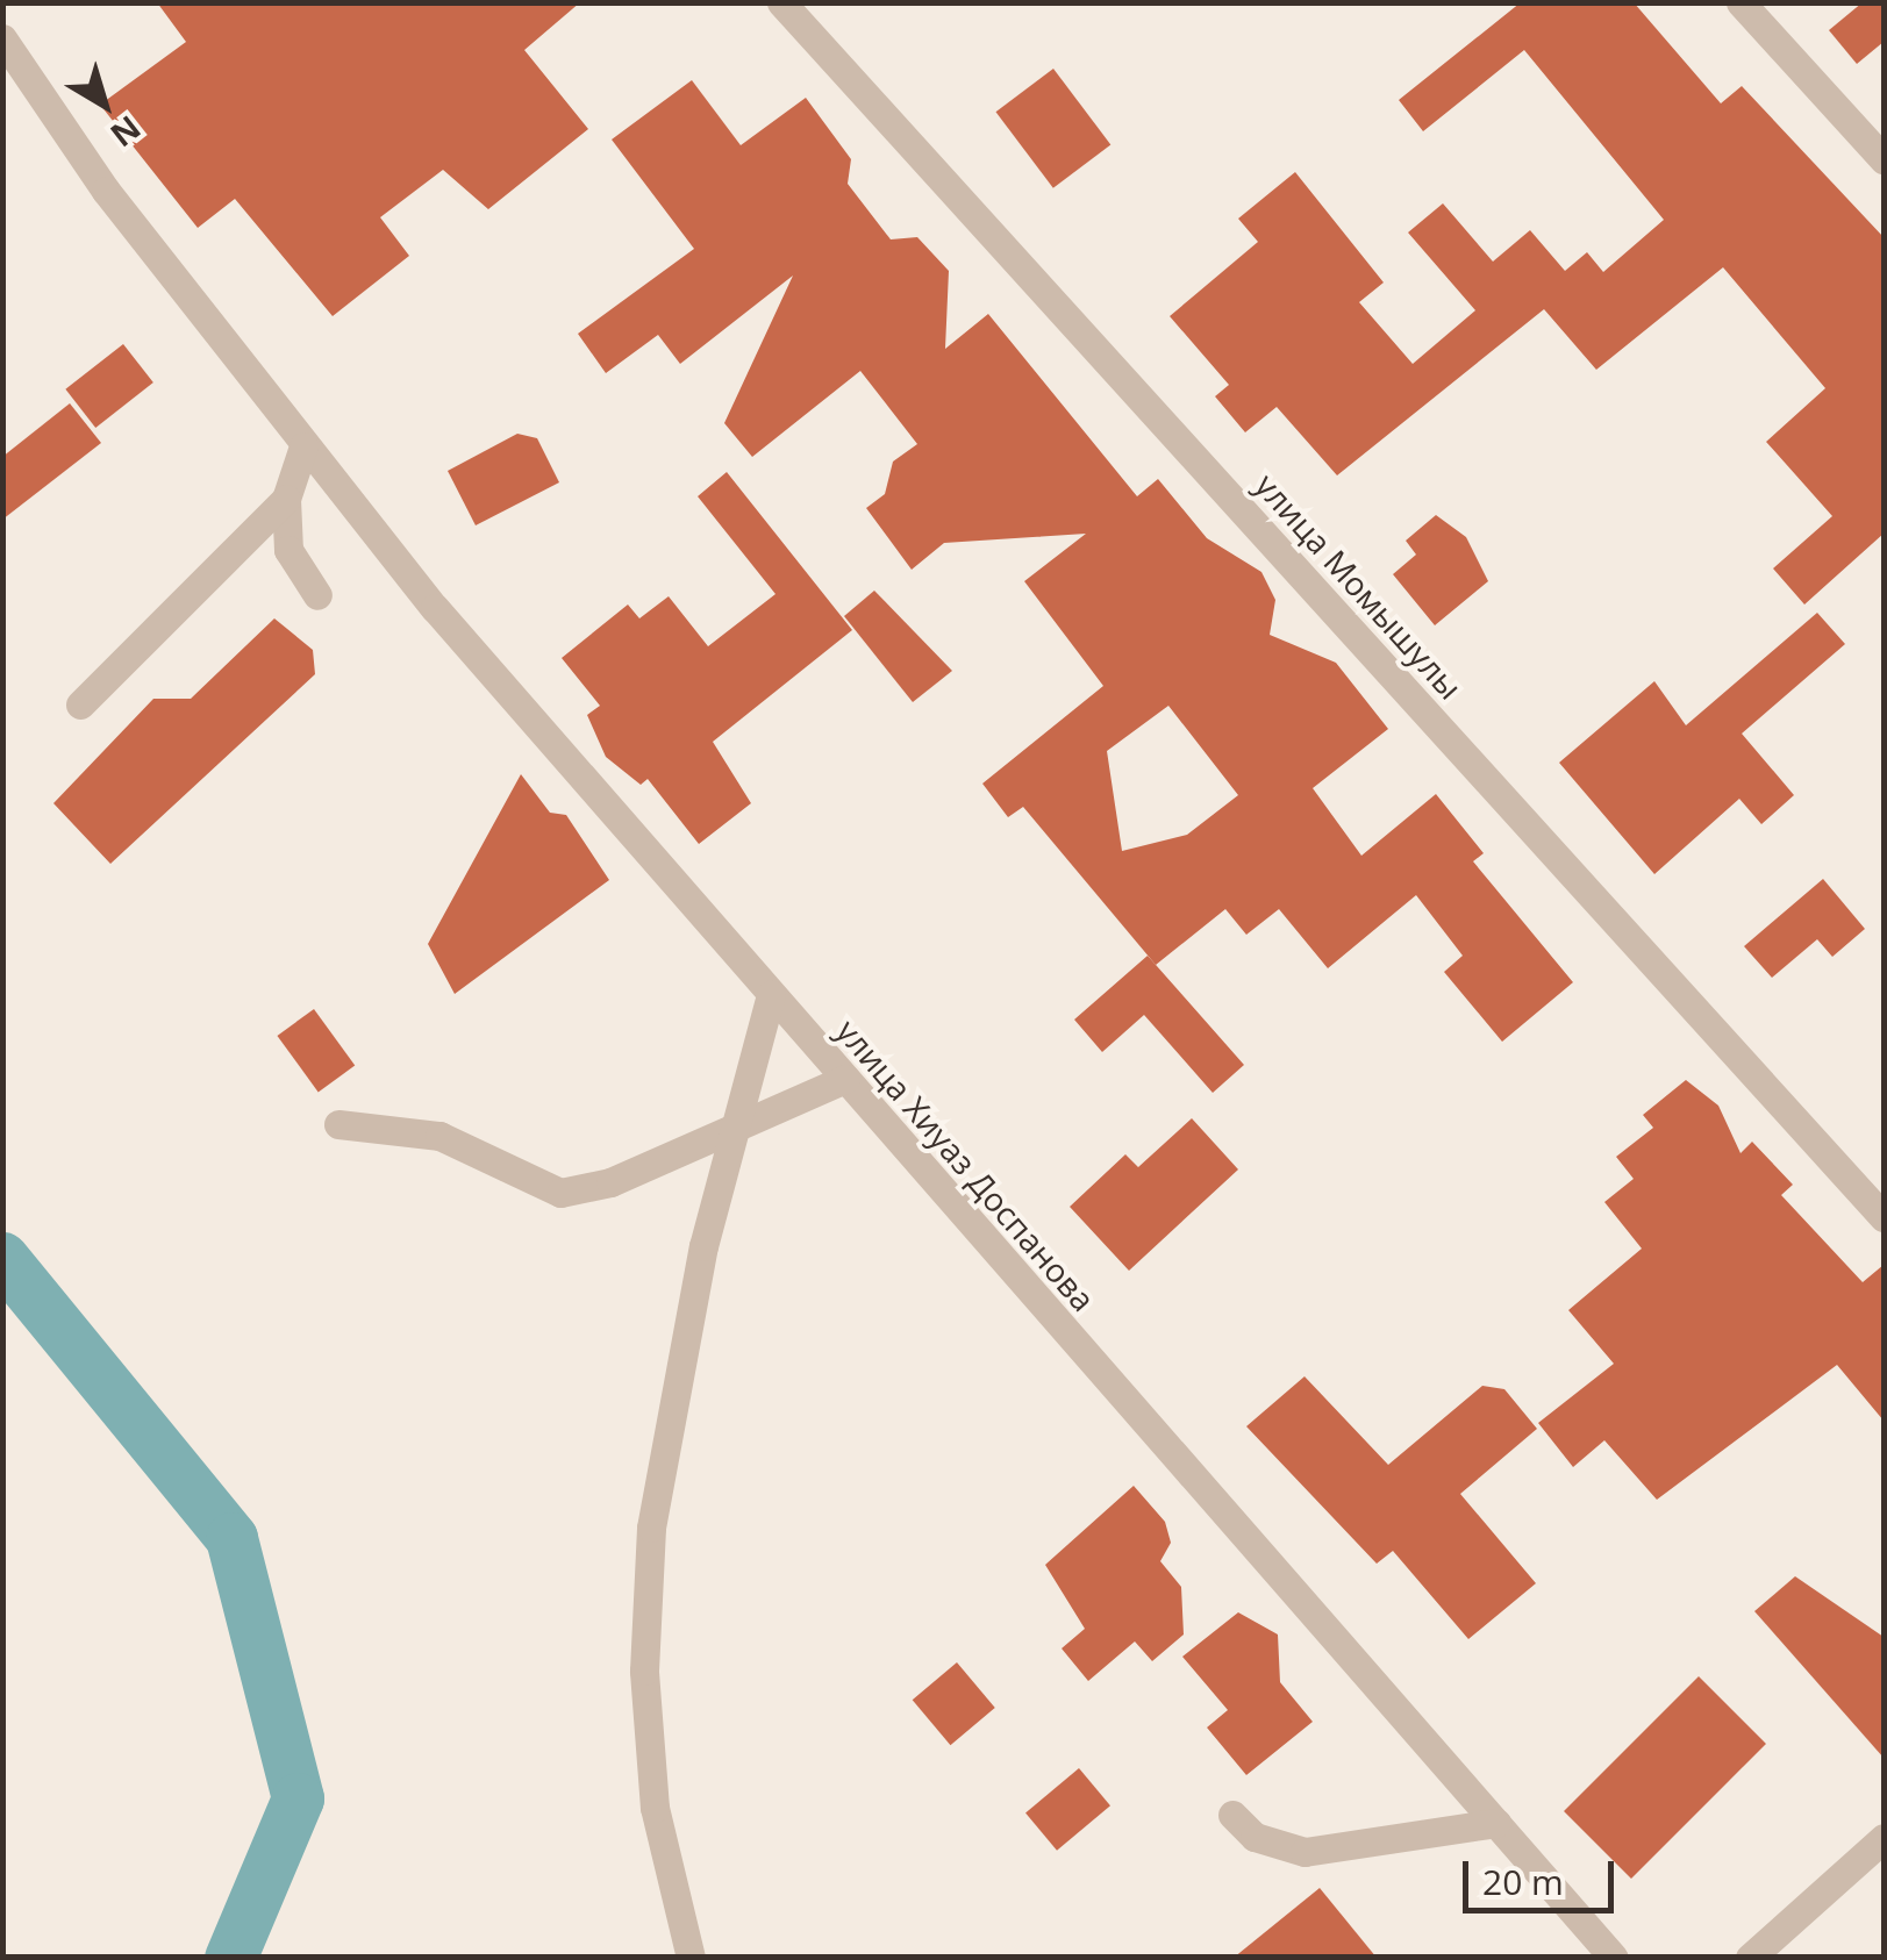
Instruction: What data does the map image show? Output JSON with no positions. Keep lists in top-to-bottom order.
{
  "streets": {
    "street": ["улица Момышулы", "улица Хиуаз Доспанова"]
  },
  "scale_bar": "20 m",
  "north": "bottom right"
}
